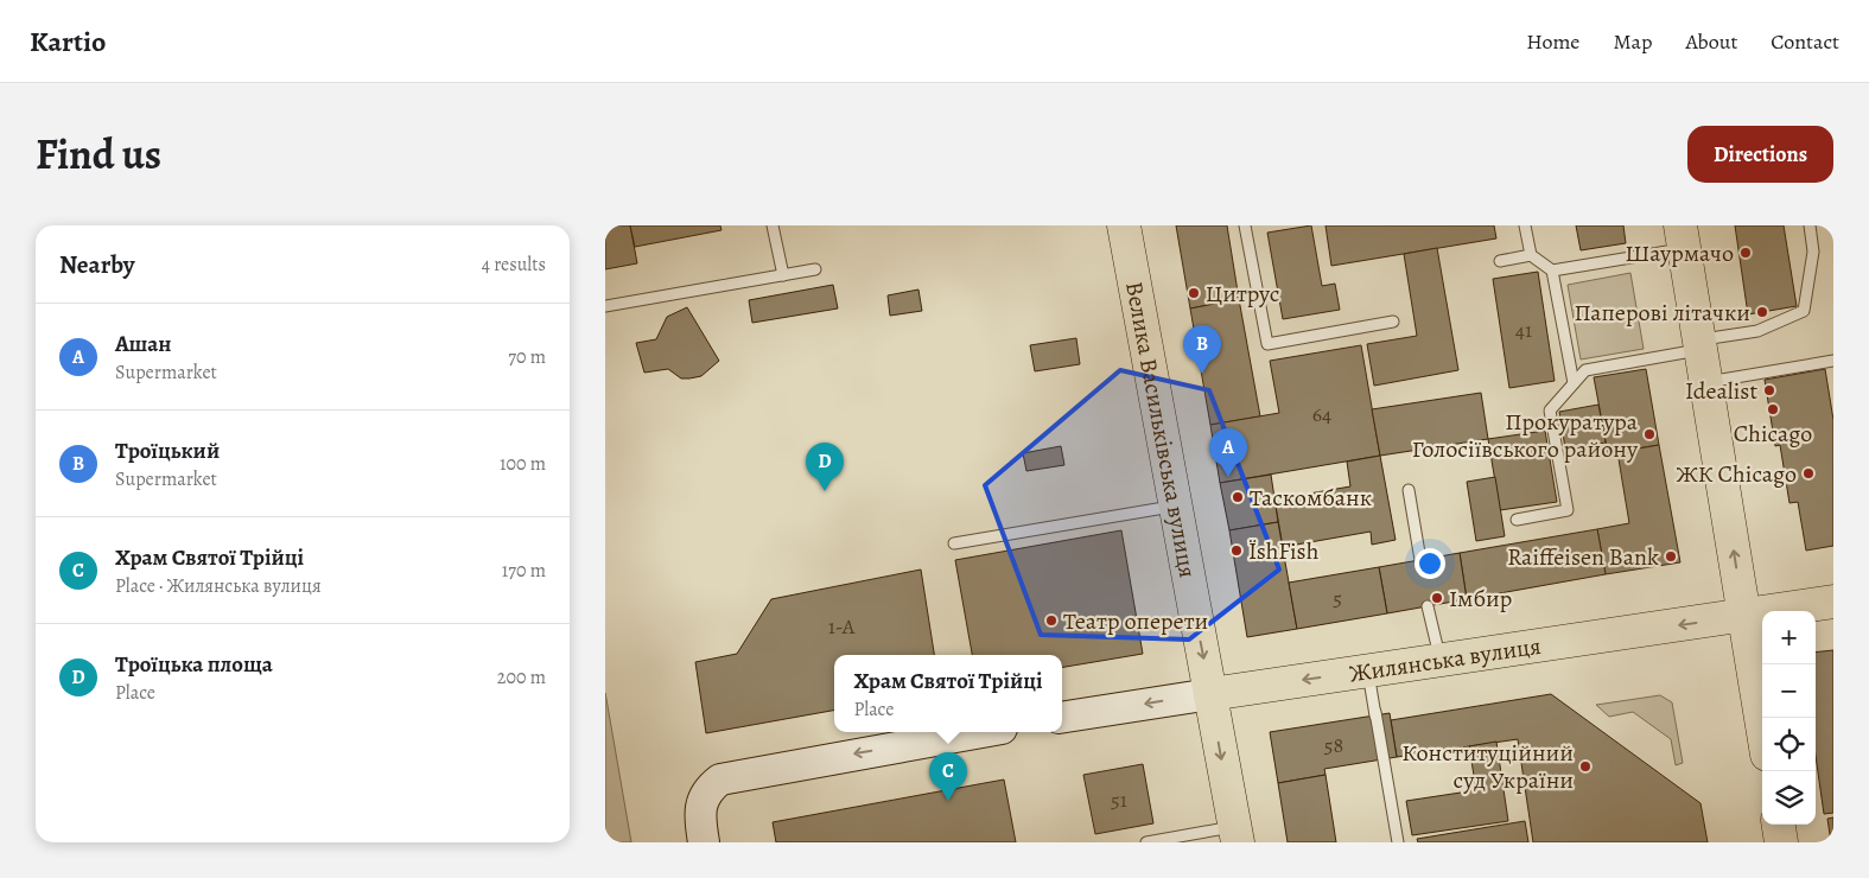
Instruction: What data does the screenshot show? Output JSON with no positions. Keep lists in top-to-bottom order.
{
  "streets": {
    "main road": ["Велика Васильківська вулиця", "Жилянська вулиця"]
  },
  "crossings": [
    ["Велика Васильківська вулиця", "Жилянська вулиця"]
  ],
  "one_way": ["Велика Васильківська вулиця", "Жилянська вулиця"],
  "places": [
    "Шаурмачо",
    "Цитрус",
    "Паперові літачки",
    "Idealist",
    "Chicago",
    "Прокуратура Голосіївського району",
    "ЖК Chicago",
    "Таскомбанк",
    "ÏshFish",
    "Raiffeisen Bank",
    "Імбир",
    "Театр оперети",
    "Конституційний суд України"
  ],
  "house_numbers": [
    "41",
    "64",
    "5",
    "1-А",
    "58",
    "51"
  ],
  "page": {
    "header": "Kartio",
    "nav": [
      "Home",
      "Map",
      "About",
      "Contact"
    ],
    "title": "Find us",
    "buttons": "Directions",
    "heading": ["Nearby", "4 results"],
    "list": [
      {
        "mark": "A",
        "name": "Ашан",
        "note": "Supermarket",
        "value": "70 m"
      },
      {
        "mark": "B",
        "name": "Троїцький",
        "note": "Supermarket",
        "value": "100 m"
      },
      {
        "mark": "C",
        "name": "Храм Святої Трійці",
        "note": "Place · Жилянська вулиця",
        "value": "170 m"
      },
      {
        "mark": "D",
        "name": "Троїцька площа",
        "note": "Place",
        "value": "200 m"
      }
    ],
    "pins": [
      "B",
      "A",
      "D",
      "C"
    ],
    "map_buttons": ["+", "−"],
    "popup": ["Храм Святої Трійці", "Place"]
  }
}
